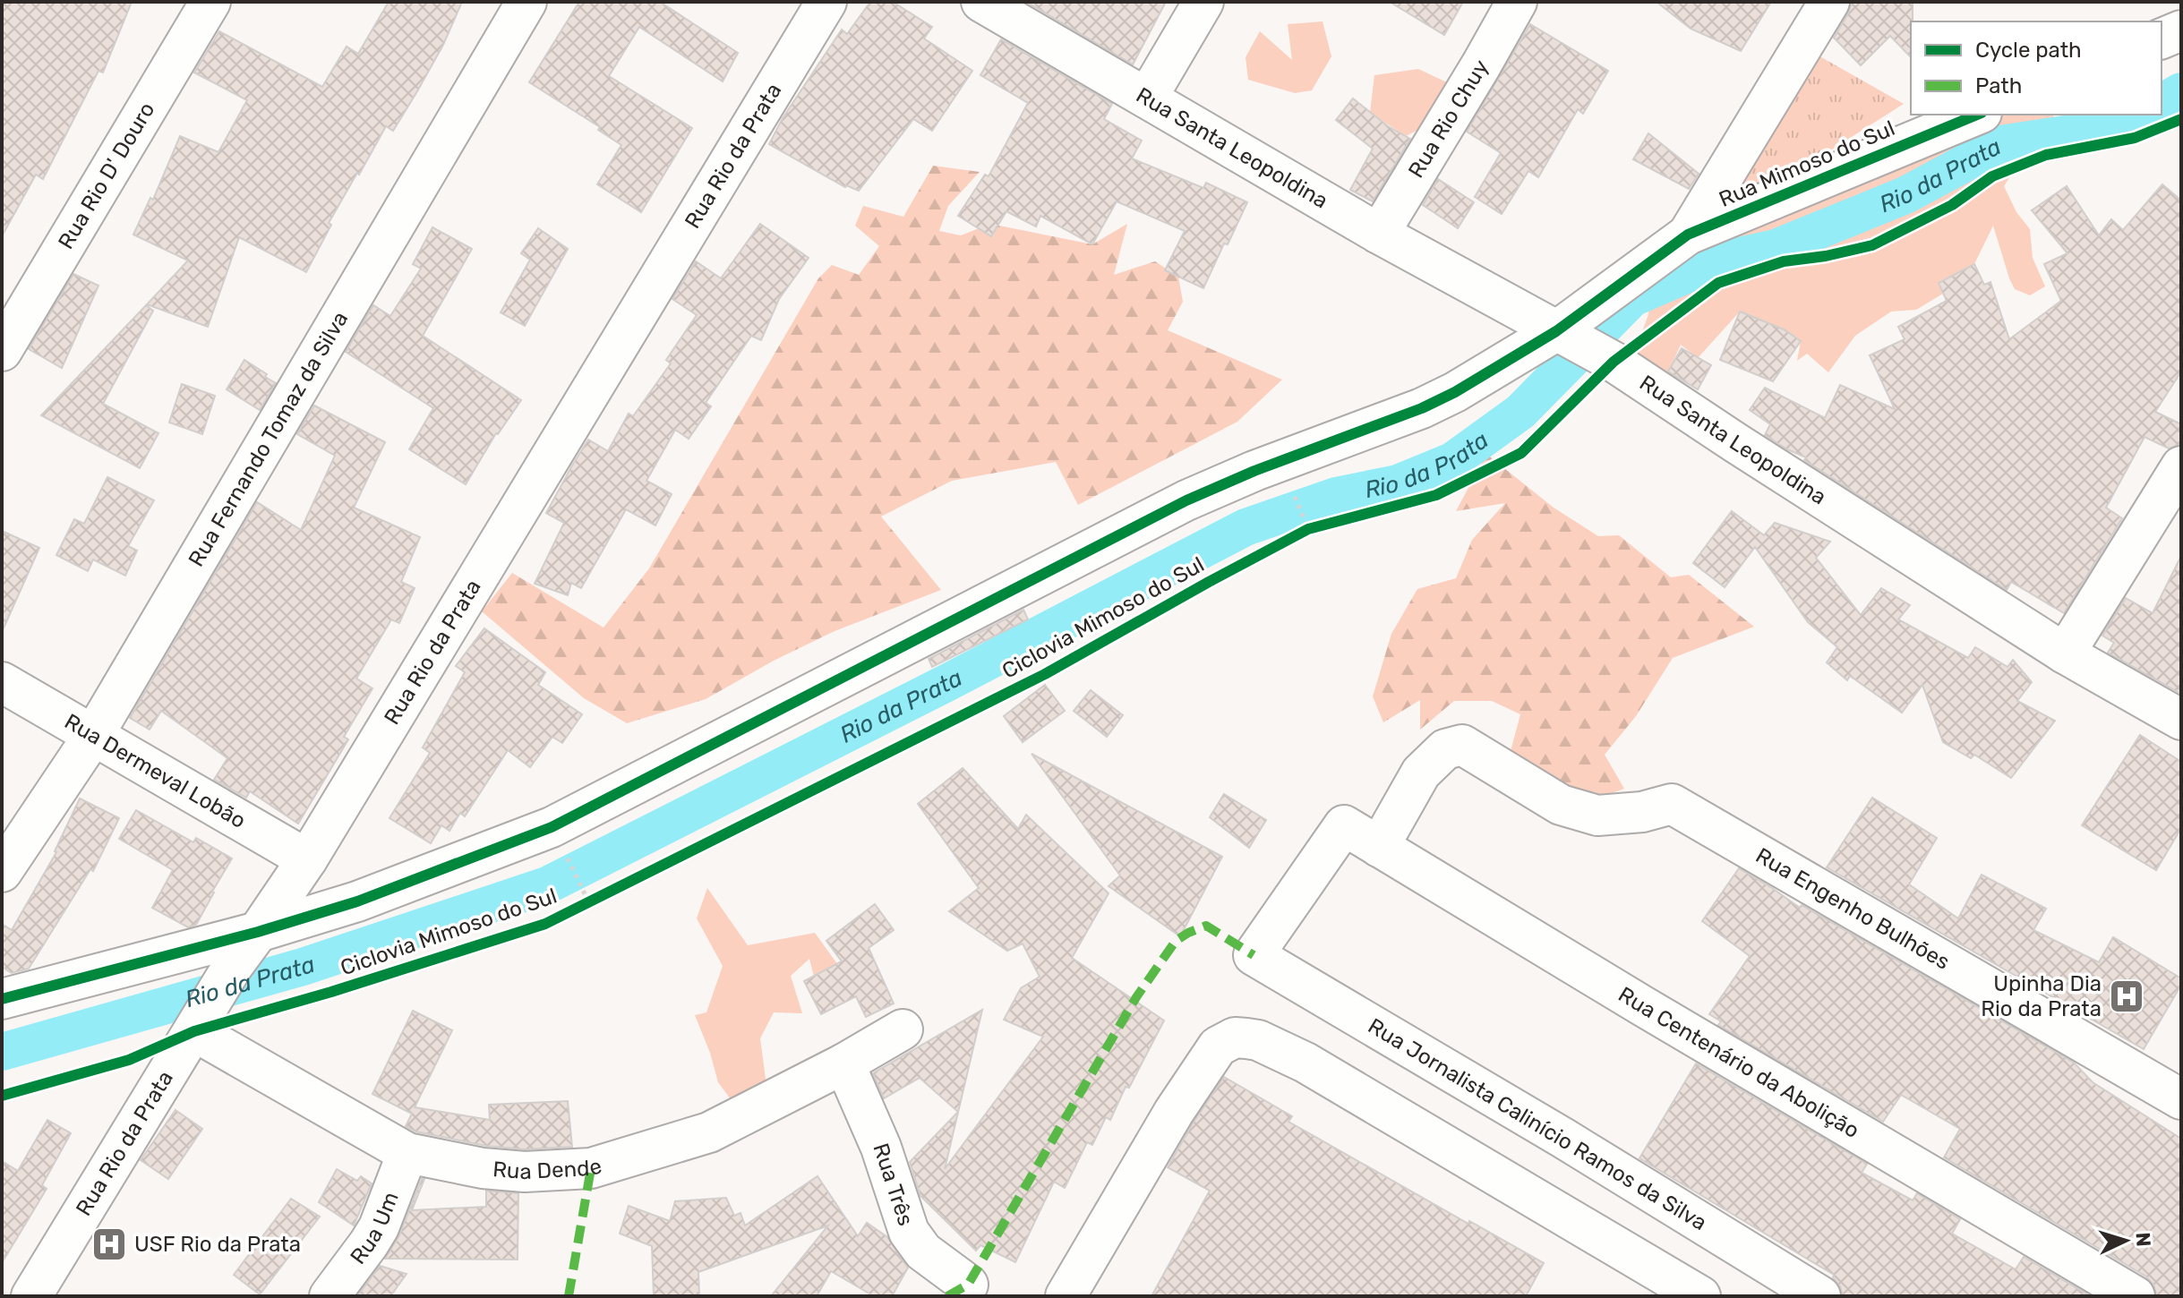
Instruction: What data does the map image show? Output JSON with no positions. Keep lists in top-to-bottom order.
{
  "streets": {
    "street": [
      "Rua Rio Chuy",
      "Rua Santa Leopoldina",
      "Rua Rio da Prata",
      "Rua Mimoso do Sul",
      "Rua Rio D' Douro",
      "Rua Fernando Tomaz da Silva",
      "Rua Dermeval Lobão",
      "Rua Engenho Bulhões",
      "Rua Centenário da Abolição",
      "Rua Jornalista Calinício Ramos da Silva",
      "Rua Dende",
      "Rua Três",
      "Rua Um"
    ],
    "cycle path": ["Ciclovia Mimoso do Sul"]
  },
  "crossings": [
    ["Rua Rio Chuy", "Rua Santa Leopoldina"],
    ["Rua Rio da Prata", "Rua Dermeval Lobão"],
    ["Rua Rio da Prata", "Rua Dende"],
    ["Rua Fernando Tomaz da Silva", "Rua Dermeval Lobão"],
    ["Rua Engenho Bulhões", "Rua Centenário da Abolição"],
    ["Rua Centenário da Abolição", "Rua Jornalista Calinício Ramos da Silva"],
    ["Rua Dende", "Rua Três"],
    ["Rua Dende", "Rua Um"]
  ],
  "water": ["Rio da Prata"],
  "places": {
    "hospital": ["Upinha Dia Rio da Prata", "USF Rio da Prata"]
  },
  "legend": ["Cycle path", "Path"],
  "north": "right"
}
